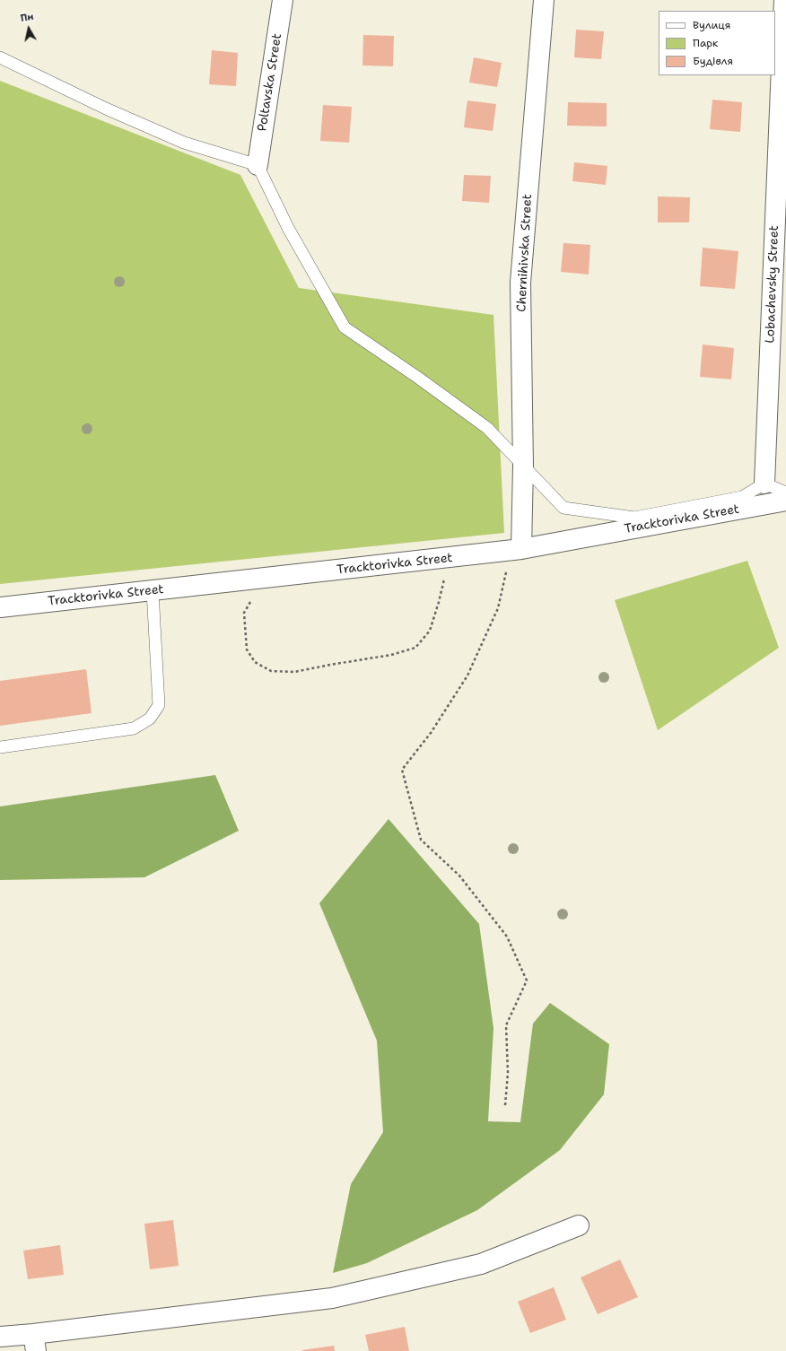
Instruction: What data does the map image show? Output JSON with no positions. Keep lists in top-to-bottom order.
{
  "streets": {
    "street": [
      "Poltavska Street",
      "Chernihivska Street",
      "Lobachevsky Street",
      "Tracktorivka Street"
    ]
  },
  "crossings": [
    ["Chernihivska Street", "Tracktorivka Street"]
  ],
  "legend": ["Вулиця", "Парк", "Будівля"],
  "north": "top"
}
